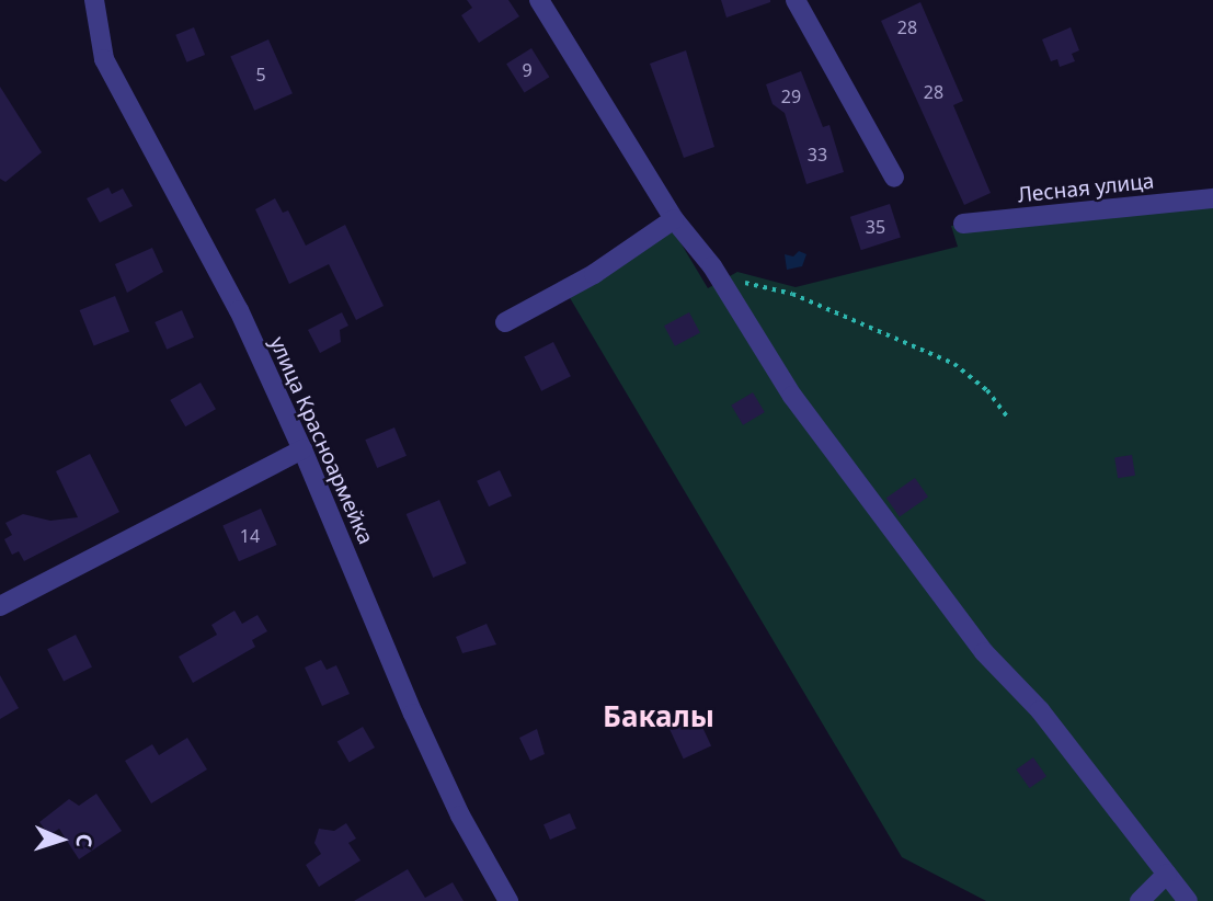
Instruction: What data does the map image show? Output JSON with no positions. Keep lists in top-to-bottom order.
{
  "streets": {
    "street": ["Лесная улица", "улица Красноармейка"]
  },
  "districts": ["Бакалы"],
  "house_numbers": [
    "28",
    "9",
    "5",
    "28",
    "29",
    "33",
    "35",
    "14"
  ],
  "north": "right"
}
